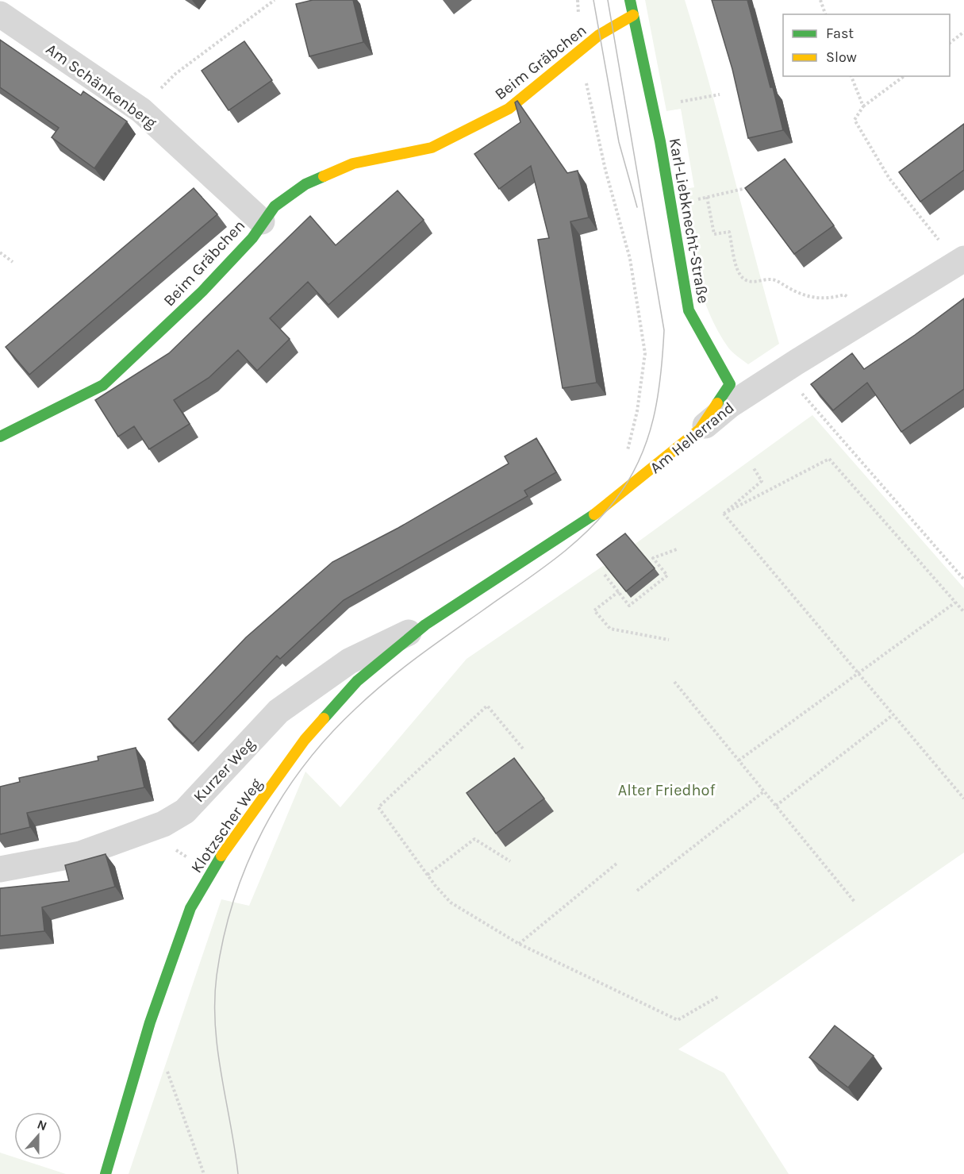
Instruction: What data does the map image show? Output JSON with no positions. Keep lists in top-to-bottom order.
{
  "streets": {
    "street": [
      "Beim Gräbchen",
      "Am Schänkenberg",
      "Karl-Liebknecht-Straße",
      "Am Hellerrand",
      "Kurzer Weg",
      "Klotzscher Weg"
    ]
  },
  "crossings": [
    ["Beim Gräbchen", "Am Schänkenberg"],
    ["Beim Gräbchen", "Karl-Liebknecht-Straße"],
    ["Karl-Liebknecht-Straße", "Am Hellerrand"],
    ["Am Hellerrand", "Kurzer Weg"],
    ["Am Hellerrand", "Klotzscher Weg"],
    ["Kurzer Weg", "Klotzscher Weg"]
  ],
  "parks": ["Alter Friedhof"],
  "legend": ["Fast", "Slow"],
  "north": "top"
}
